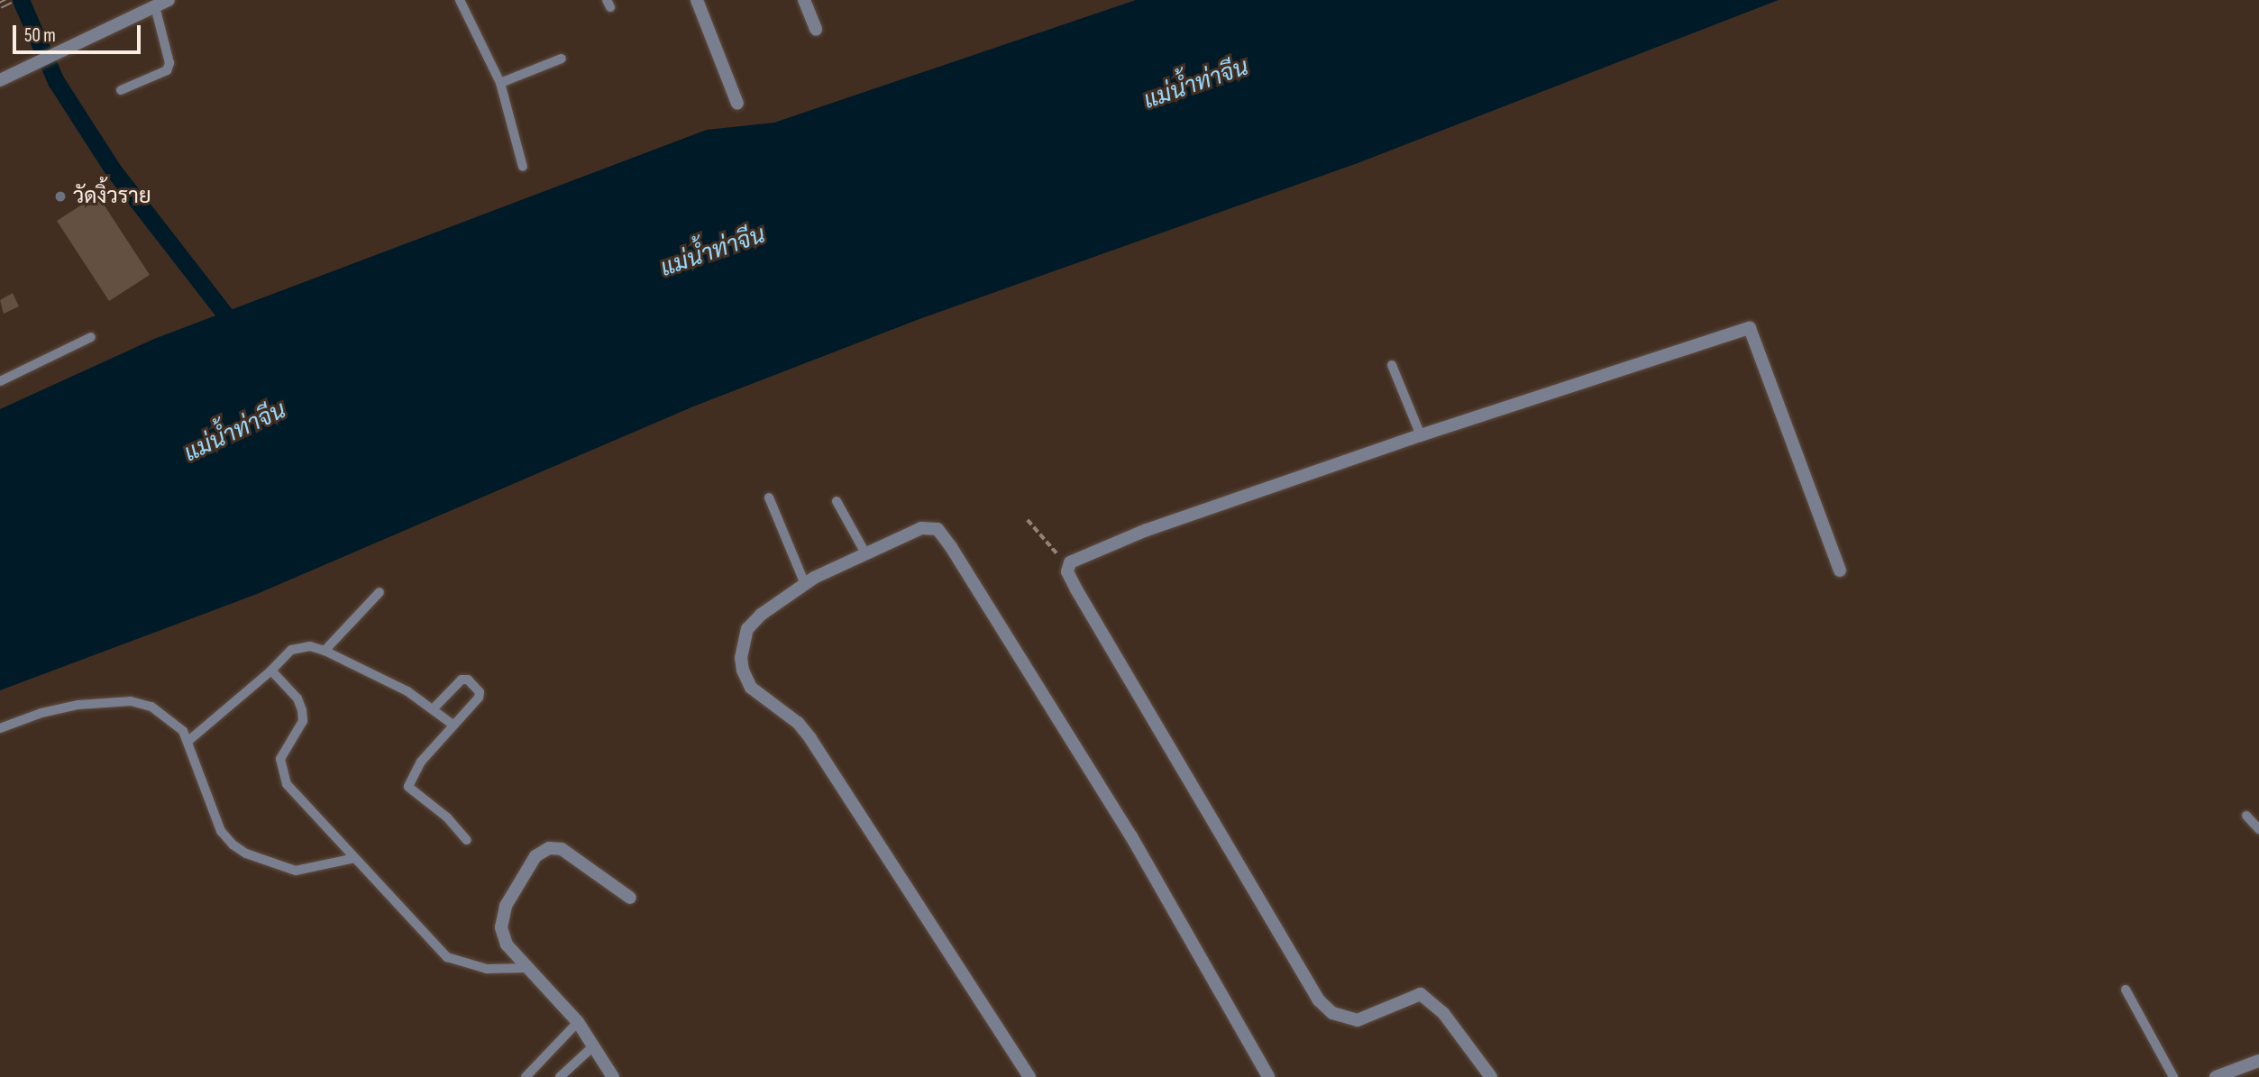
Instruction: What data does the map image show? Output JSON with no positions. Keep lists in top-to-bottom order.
{
  "water": ["แม่น้ำท่าจีน"],
  "places": ["วัดงิ้วราย"],
  "scale_bar": "50 m"
}
